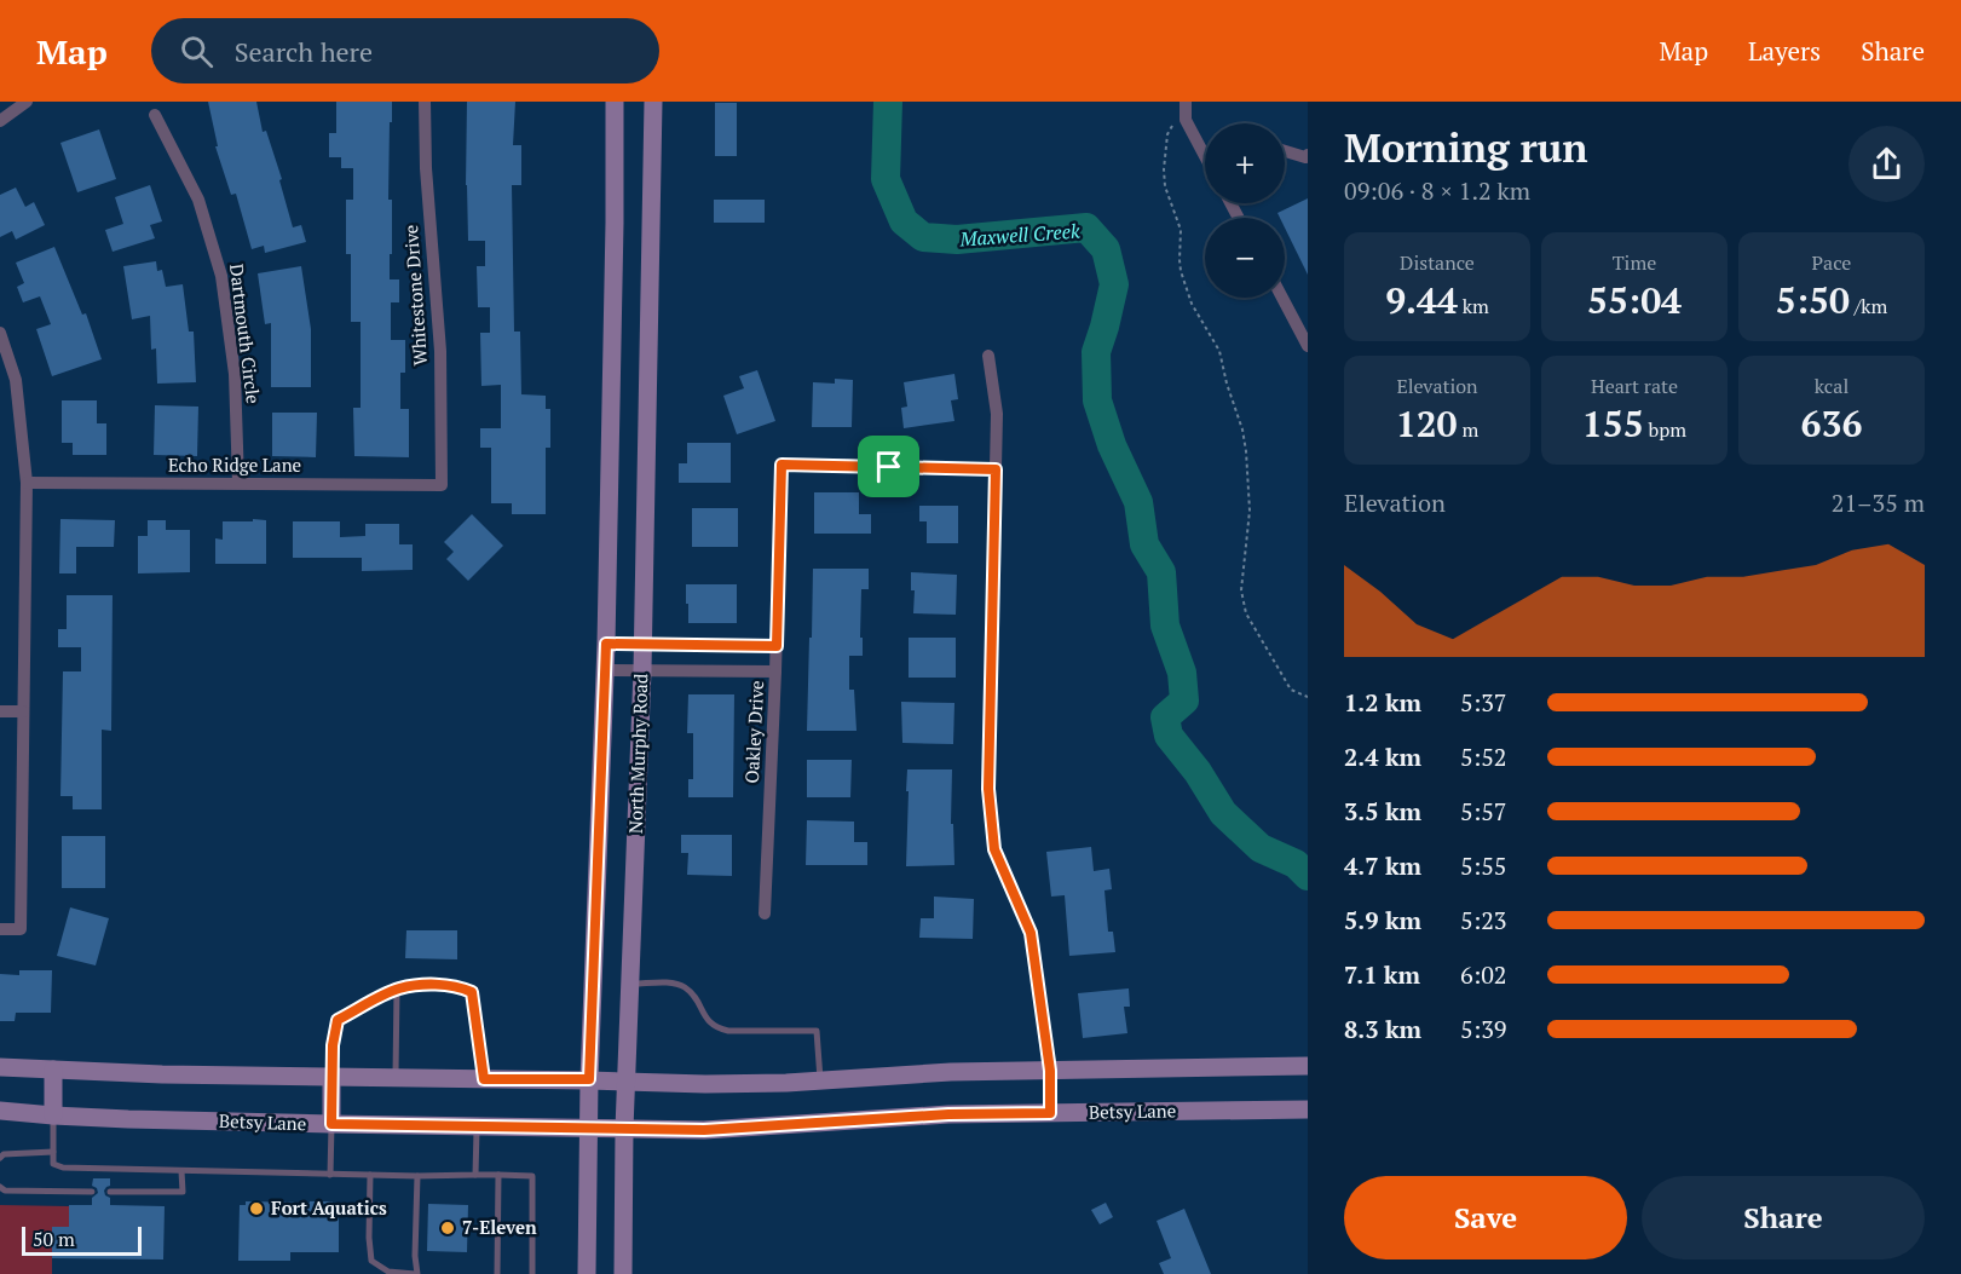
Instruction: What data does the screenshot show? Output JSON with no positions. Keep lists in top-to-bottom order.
{
  "streets": {
    "main road": ["North Murphy Road", "Betsy Lane"],
    "street": [
      "Whitestone Drive",
      "Dartmouth Circle",
      "Echo Ridge Lane",
      "Oakley Drive"
    ]
  },
  "crossings": [
    ["Whitestone Drive", "Echo Ridge Lane"],
    ["Dartmouth Circle", "Echo Ridge Lane"],
    ["North Murphy Road", "Betsy Lane"]
  ],
  "water": ["Maxwell Creek"],
  "places": ["Fort Aquatics", "7-Eleven"],
  "scale_bar": "50 m",
  "page": {
    "header": "Map",
    "search": "Search here",
    "nav": ["Map", "Layers", "Share"],
    "heading": ["Morning run", "09:06 · 8 × 1.2 km"],
    "map_buttons": ["+", "−"],
    "stats": [
      ["Distance", "9.44 km"],
      ["Time", "55:04"],
      ["Pace", "5:50 /km"],
      ["Elevation", "120 m"],
      ["Heart rate", "155 bpm"],
      ["kcal", "636"]
    ],
    "chart": ["Elevation", "21–35 m"],
    "list": [
      {
        "name": "1.2 km",
        "note": "5:37"
      },
      {
        "name": "2.4 km",
        "note": "5:52"
      },
      {
        "name": "3.5 km",
        "note": "5:57"
      },
      {
        "name": "4.7 km",
        "note": "5:55"
      },
      {
        "name": "5.9 km",
        "note": "5:23"
      },
      {
        "name": "7.1 km",
        "note": "6:02"
      },
      {
        "name": "8.3 km",
        "note": "5:39"
      }
    ],
    "buttons": ["Save", "Share"],
    "scale": "50 m"
  }
}
